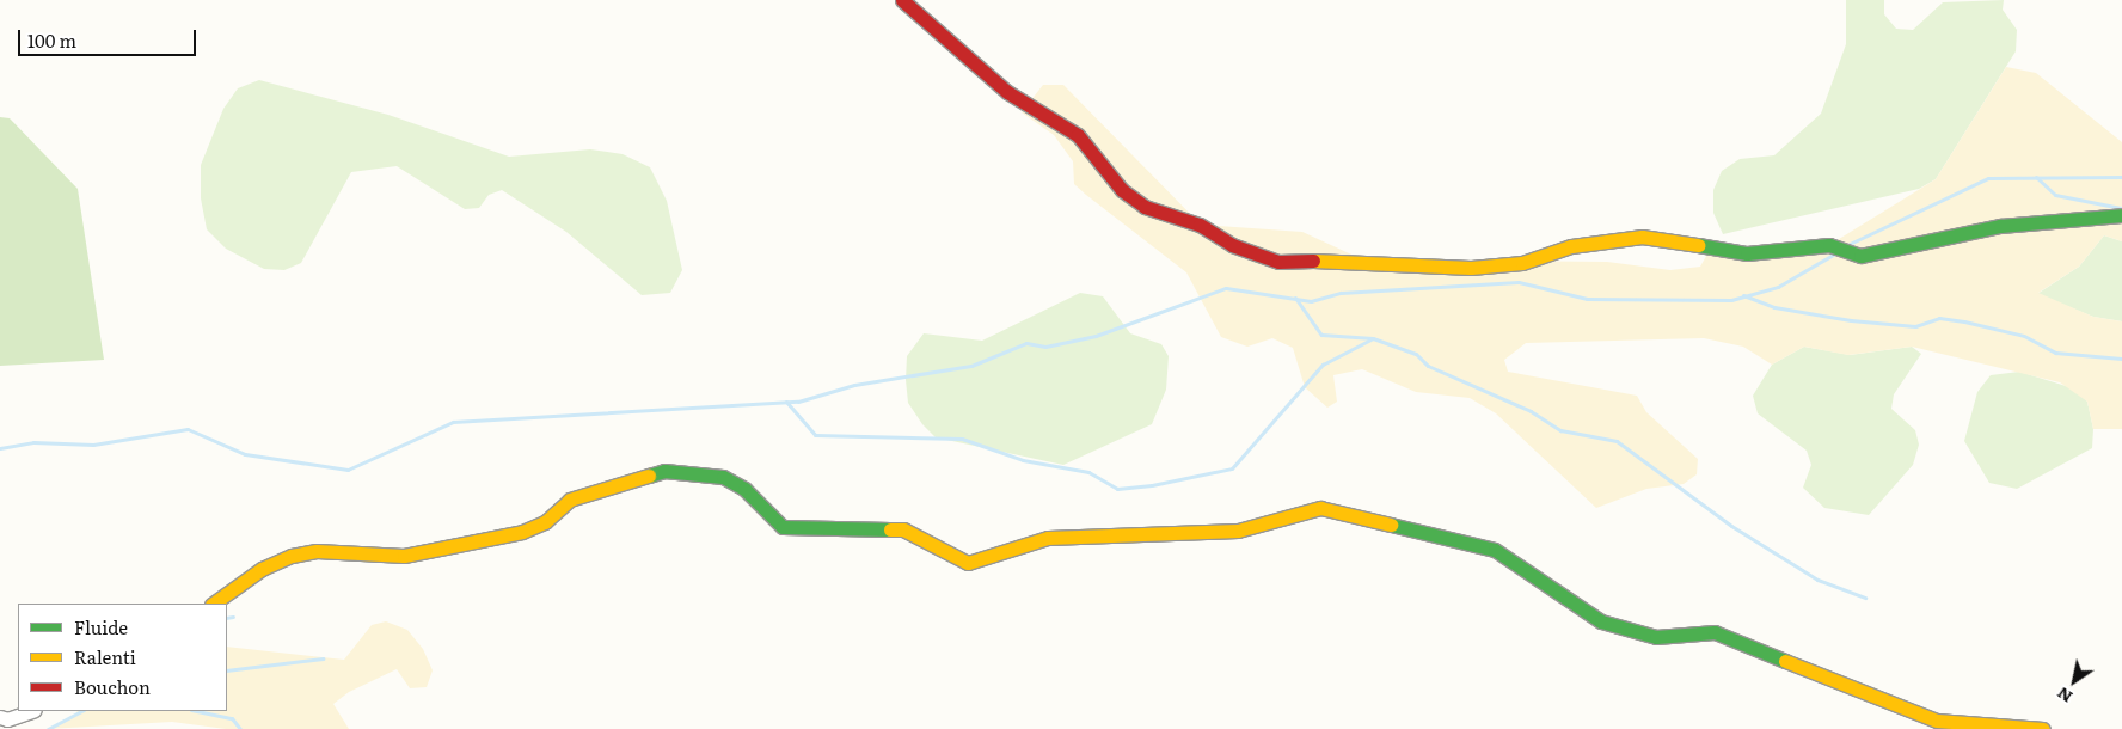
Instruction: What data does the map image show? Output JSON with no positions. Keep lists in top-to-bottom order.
{
  "legend": ["Fluide", "Ralenti", "Bouchon"],
  "scale_bar": "100 m",
  "north": "bottom left"
}
